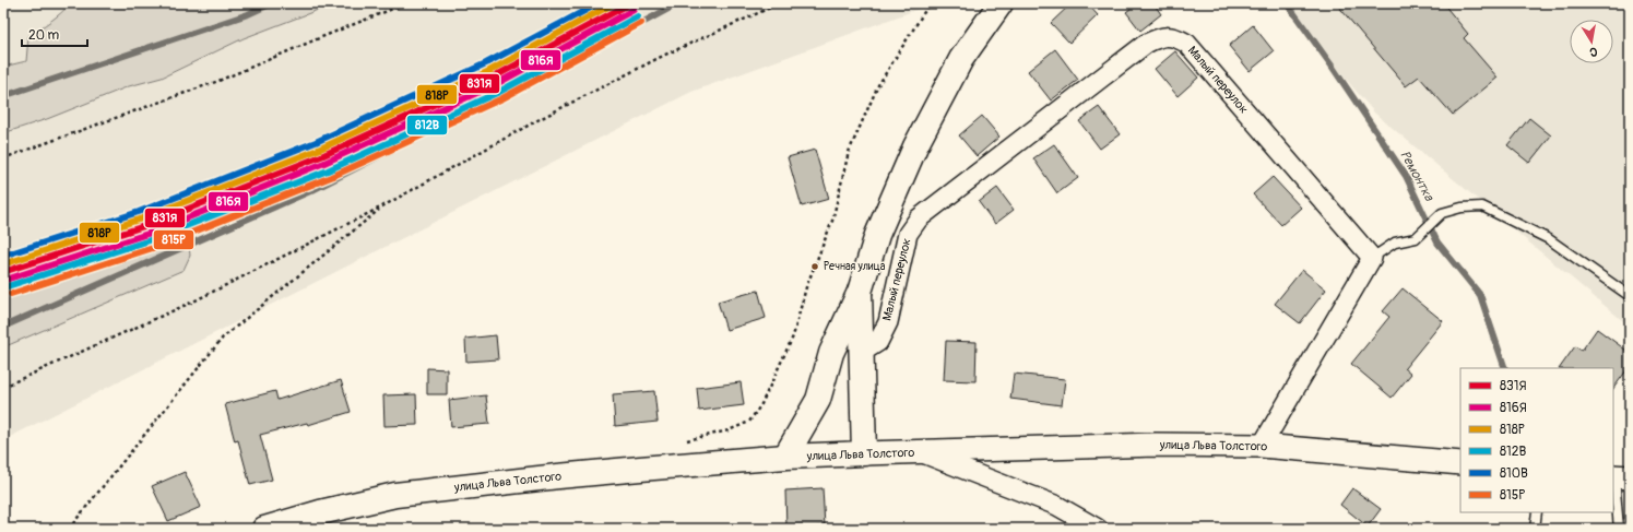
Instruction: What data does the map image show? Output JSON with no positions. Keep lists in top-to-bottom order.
{
  "streets": {
    "main road": ["улица Льва Толстого"],
    "street": ["Малый переулок"]
  },
  "water": ["Ремонтка"],
  "places": ["Речная улица"],
  "lines": [
    "transit line 831Я",
    "transit line 818Р",
    "transit line 810В",
    "transit line 816Я",
    "transit line 812В",
    "transit line 815Р"
  ],
  "legend": [
    "831Я",
    "816Я",
    "818Р",
    "812В",
    "810В",
    "815Р"
  ],
  "scale_bar": "20 m",
  "north": "bottom"
}
